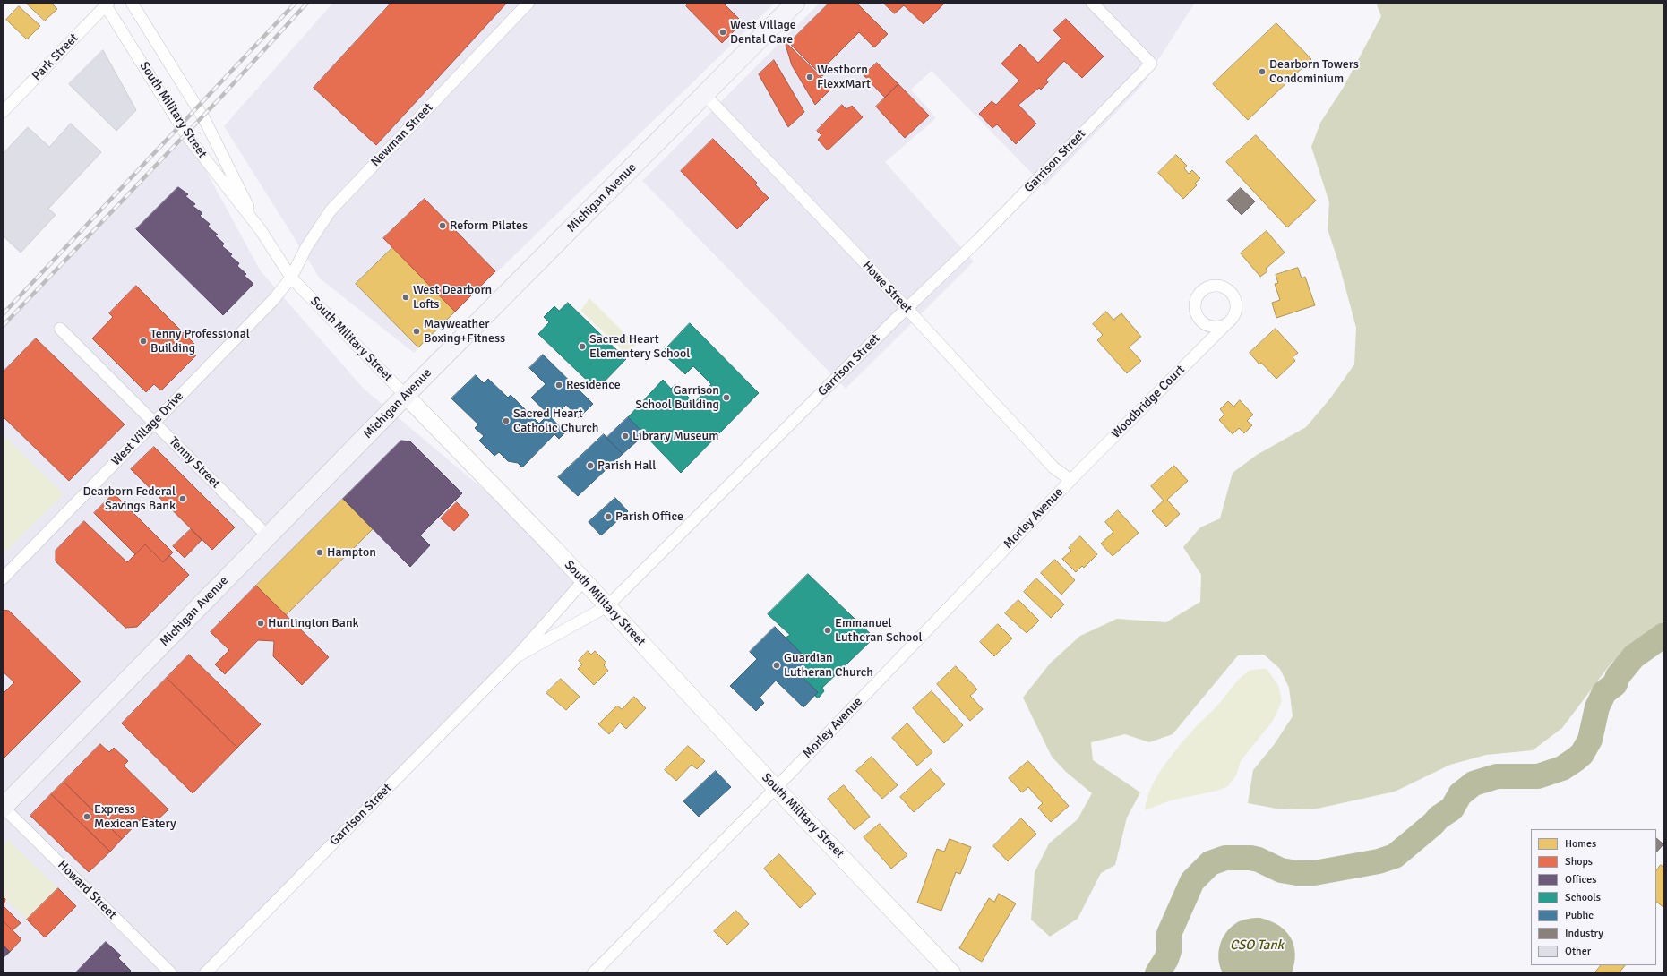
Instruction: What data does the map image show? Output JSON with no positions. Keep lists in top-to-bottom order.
{
  "streets": {
    "main road": ["Michigan Avenue"],
    "street": [
      "Park Street",
      "South Military Street",
      "Newman Street",
      "Garrison Street",
      "Howe Street",
      "Woodbridge Court",
      "West Village Drive",
      "Tenny Street",
      "Morley Avenue",
      "Howard Street"
    ]
  },
  "crossings": [
    ["Park Street", "South Military Street"],
    ["South Military Street", "Newman Street"],
    ["South Military Street", "Garrison Street"],
    ["South Military Street", "Michigan Avenue"],
    ["South Military Street", "West Village Drive"],
    ["South Military Street", "Morley Avenue"],
    ["Newman Street", "West Village Drive"],
    ["Garrison Street", "Howe Street"],
    ["Michigan Avenue", "Howe Street"],
    ["Michigan Avenue", "Tenny Street"],
    ["Michigan Avenue", "Howard Street"],
    ["Howe Street", "Woodbridge Court"],
    ["Howe Street", "Morley Avenue"],
    ["Woodbridge Court", "Morley Avenue"],
    ["West Village Drive", "Tenny Street"]
  ],
  "water": ["CSO Tank"],
  "places": [
    "West Village Dental Care",
    "Dearborn Towers Condominium",
    "Westborn FlexxMart",
    "Reform Pilates",
    "West Dearborn Lofts",
    "Mayweather Boxing+Fitness",
    "Tenny Professional Building",
    "Sacred Heart Elementery School",
    "Residence",
    "Garrison School Building",
    "Sacred Heart Catholic Church",
    "Library Museum",
    "Parish Hall",
    "Dearborn Federal Savings Bank",
    "Parish Office",
    "Hampton",
    "Huntington Bank",
    "Emmanuel Lutheran School",
    "Guardian Lutheran Church",
    "Express Mexican Eatery"
  ],
  "legend": [
    "Homes",
    "Shops",
    "Offices",
    "Schools",
    "Public",
    "Industry",
    "Other"
  ]
}
